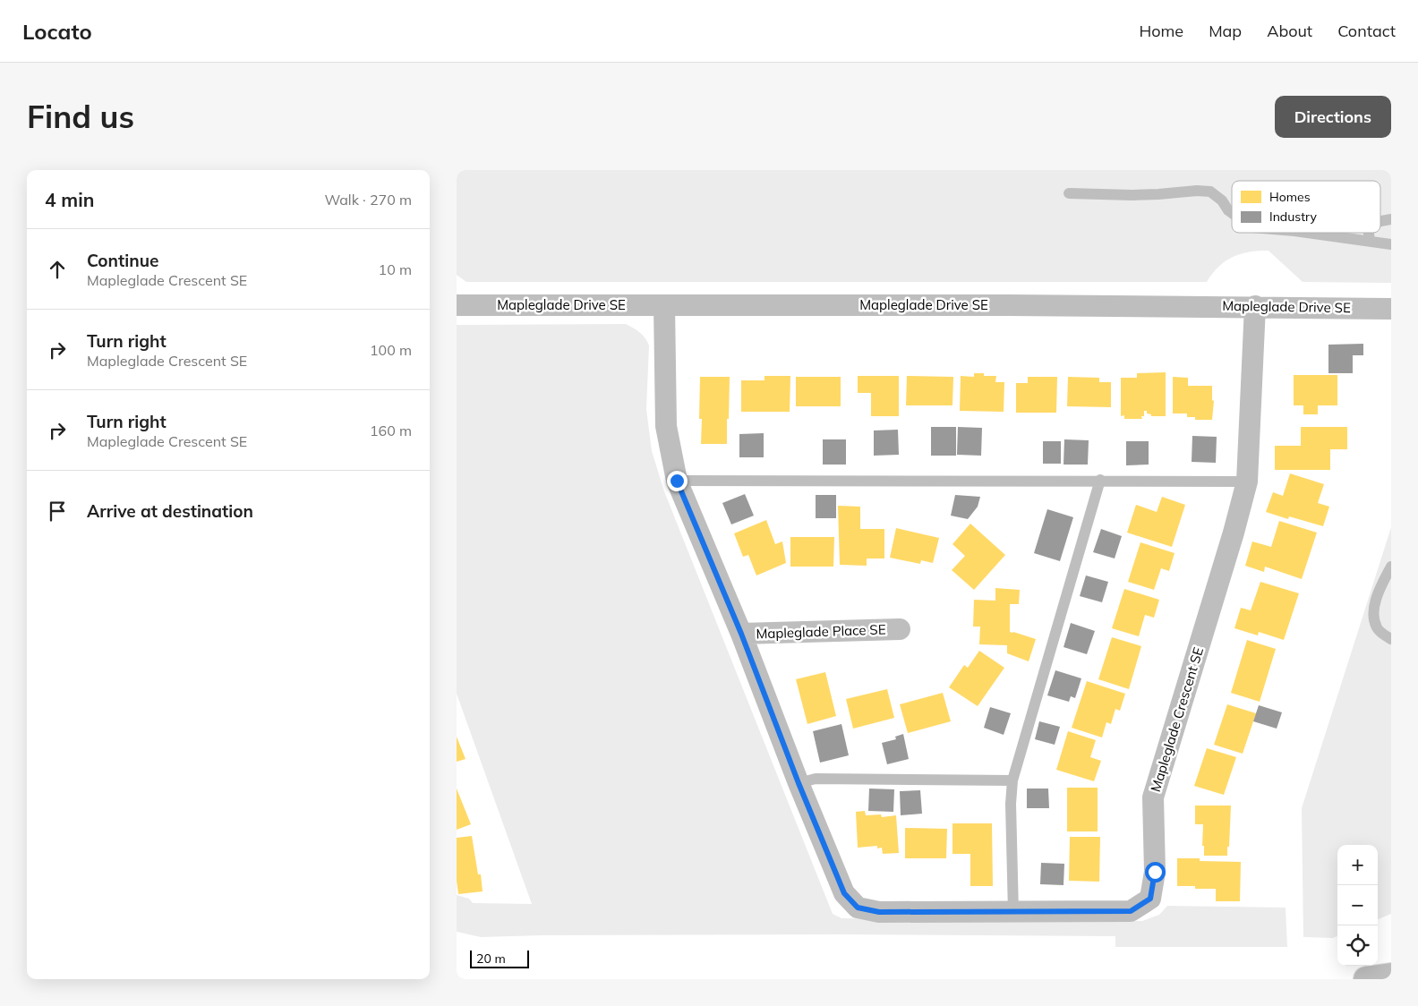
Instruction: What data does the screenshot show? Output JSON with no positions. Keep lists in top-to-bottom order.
{
  "streets": {
    "street": ["Mapleglade Drive SE", "Mapleglade Place SE", "Mapleglade Crescent SE"]
  },
  "crossings": [
    ["Mapleglade Drive SE", "Mapleglade Crescent SE"],
    ["Mapleglade Place SE", "Mapleglade Crescent SE"]
  ],
  "legend": ["Homes", "Industry"],
  "scale_bar": "20 m",
  "page": {
    "header": "Locato",
    "nav": [
      "Home",
      "Map",
      "About",
      "Contact"
    ],
    "buttons": "Directions",
    "title": "Find us",
    "heading": ["4 min", "Walk · 270 m"],
    "list": [
      ["Continue", "Mapleglade Crescent SE", "10 m"],
      ["Turn right", "Mapleglade Crescent SE", "100 m"],
      ["Turn right", "Mapleglade Crescent SE", "160 m"],
      "Arrive at destination"
    ],
    "map_buttons": ["+", "−"],
    "scale": "20 m"
  }
}
